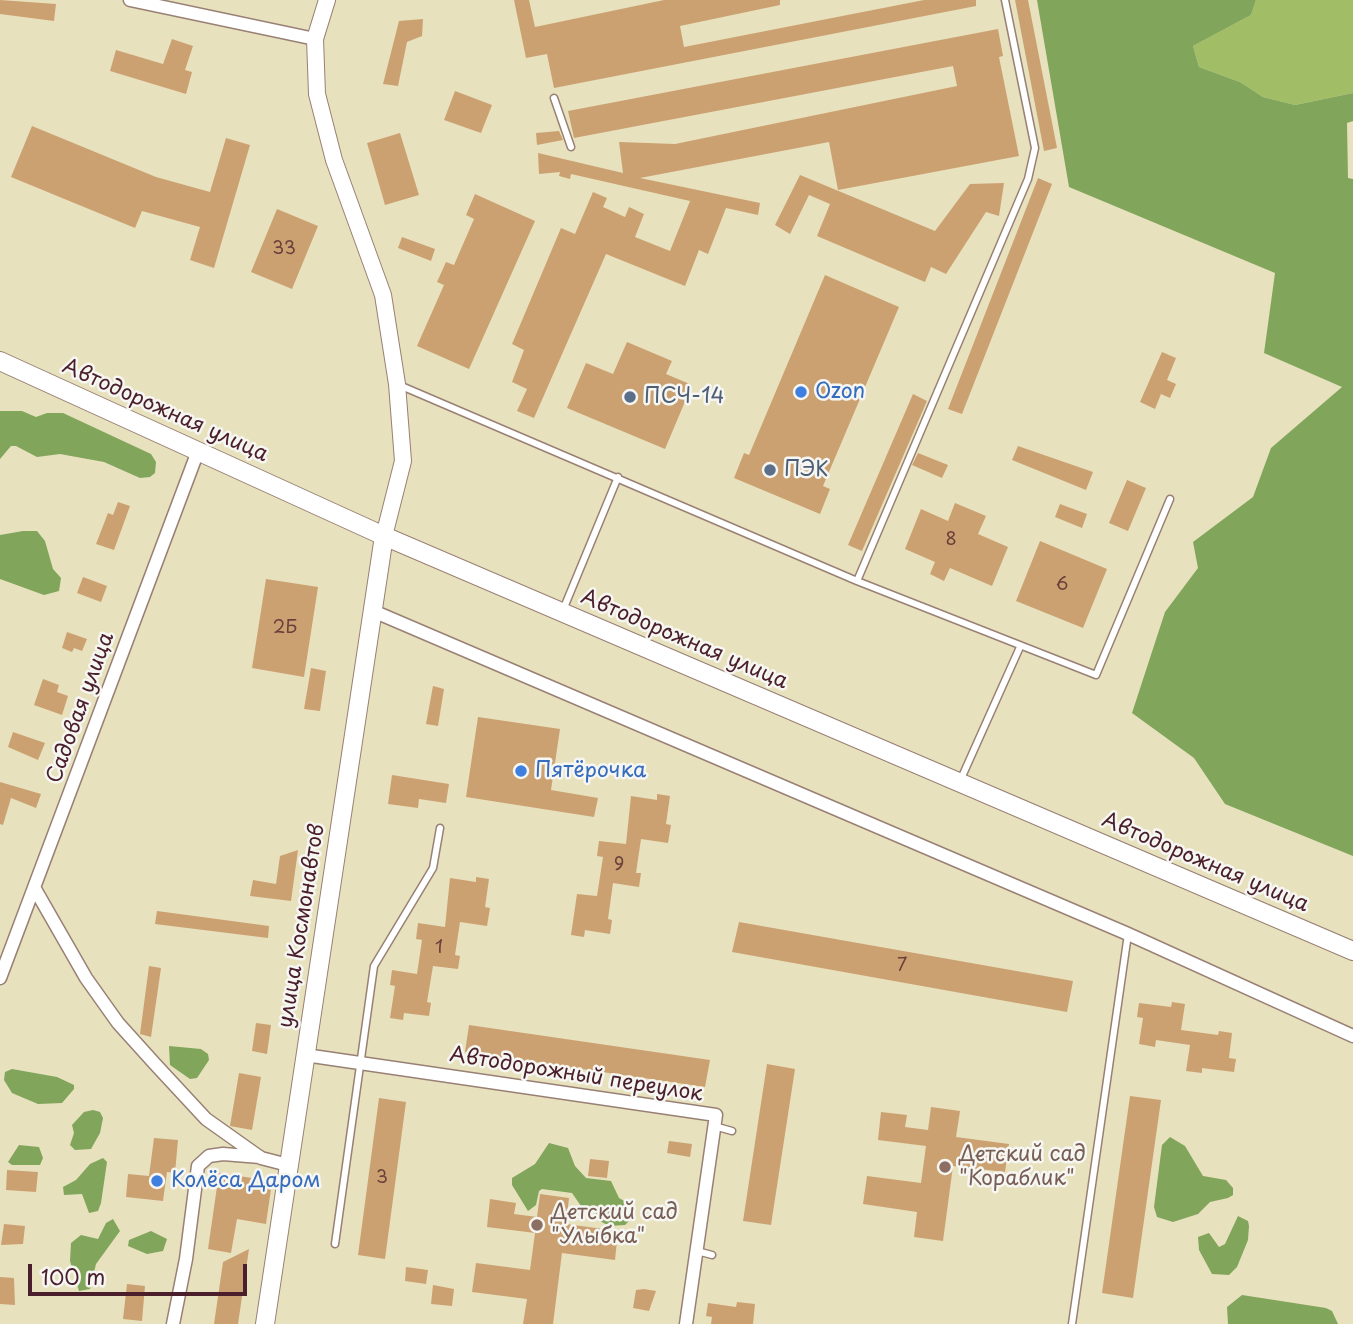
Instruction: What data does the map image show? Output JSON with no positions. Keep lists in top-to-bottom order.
{
  "streets": {
    "main road": ["Автодорожная улица", "улица Космонавтов"],
    "street": ["Садовая улица", "Автодорожный переулок"]
  },
  "crossings": [
    ["Автодорожная улица", "Садовая улица"],
    ["Автодорожная улица", "улица Космонавтов"],
    ["улица Космонавтов", "Автодорожный переулок"]
  ],
  "places": [
    "Ozon",
    "ПСЧ-14",
    "ПЭК",
    "Пятёрочка",
    "Детский сад \"Кораблик\"",
    "Колёса Даром",
    "Детский сад \"Улыбка\""
  ],
  "house_numbers": [
    "33",
    "8",
    "6",
    "2Б",
    "9",
    "1",
    "7",
    "3"
  ],
  "scale_bar": "100 m"
}
